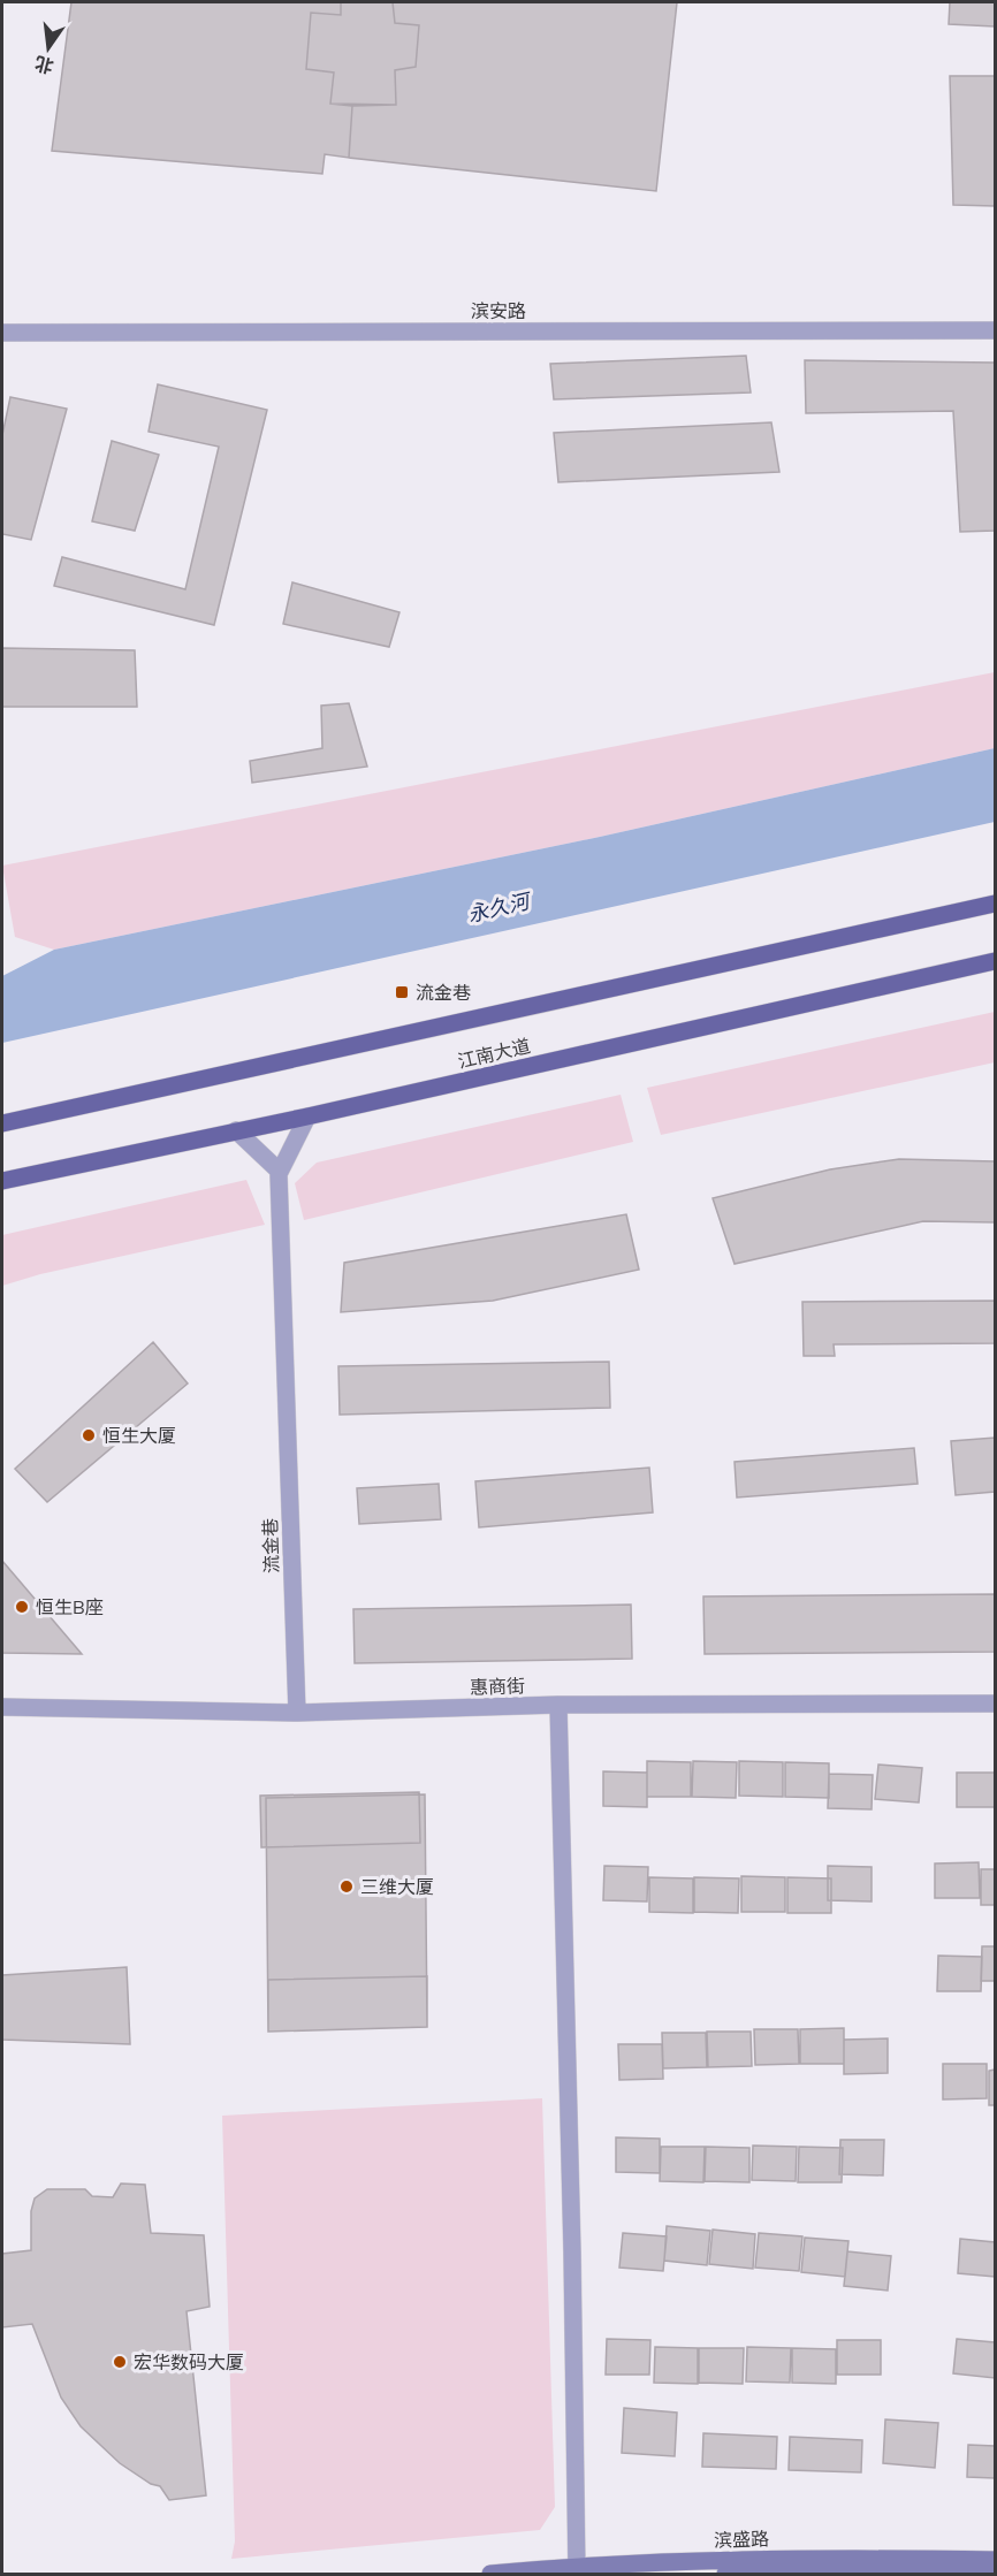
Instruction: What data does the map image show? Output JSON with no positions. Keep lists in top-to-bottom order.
{
  "streets": {
    "main road": ["江南大道", "滨盛路"],
    "street": ["滨安路", "流金巷", "惠商街"]
  },
  "crossings": [
    ["江南大道", "流金巷"],
    ["流金巷", "惠商街"]
  ],
  "water": ["永久河"],
  "places": {
    "transit": ["流金巷"],
    "other": [
      "恒生大厦",
      "恒生B座",
      "三维大厦",
      "宏华数码大厦"
    ]
  },
  "north": "bottom"
}
